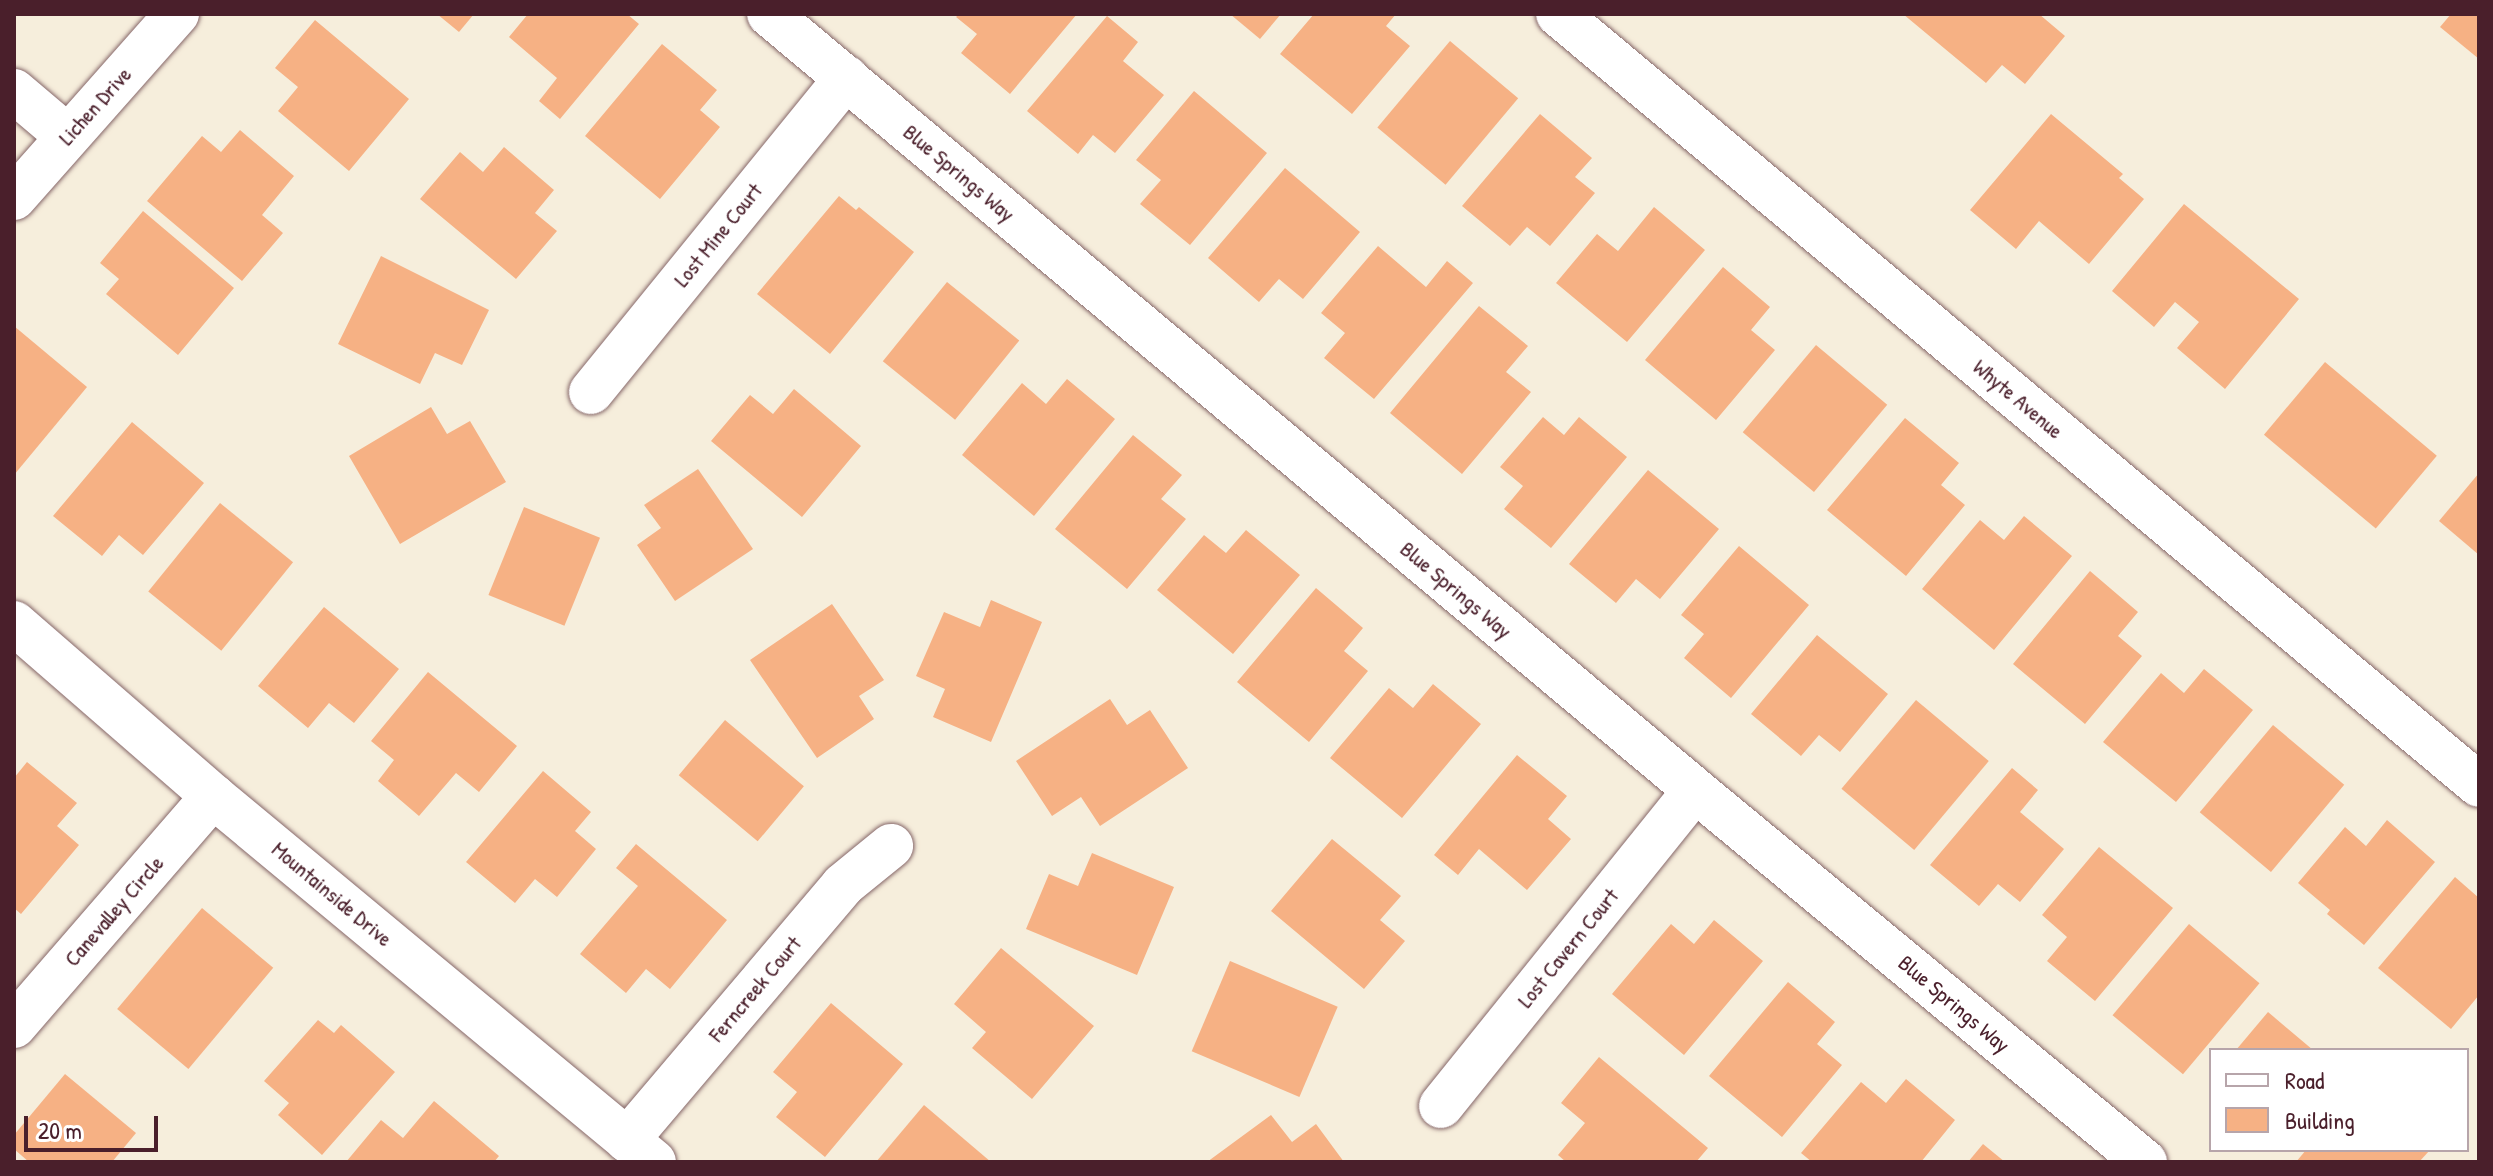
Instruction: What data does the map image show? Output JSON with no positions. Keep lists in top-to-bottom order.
{
  "streets": {
    "street": [
      "Lichen Drive",
      "Blue Springs Way",
      "Lost Mine Court",
      "Whyte Avenue",
      "Mountainside Drive",
      "Canevalley Circle",
      "Lost Cavern Court",
      "Ferncreek Court"
    ]
  },
  "crossings": [
    ["Blue Springs Way", "Lost Mine Court"],
    ["Blue Springs Way", "Lost Cavern Court"],
    ["Mountainside Drive", "Canevalley Circle"],
    ["Mountainside Drive", "Ferncreek Court"]
  ],
  "legend": ["Road", "Building"],
  "scale_bar": "20 m"
}
